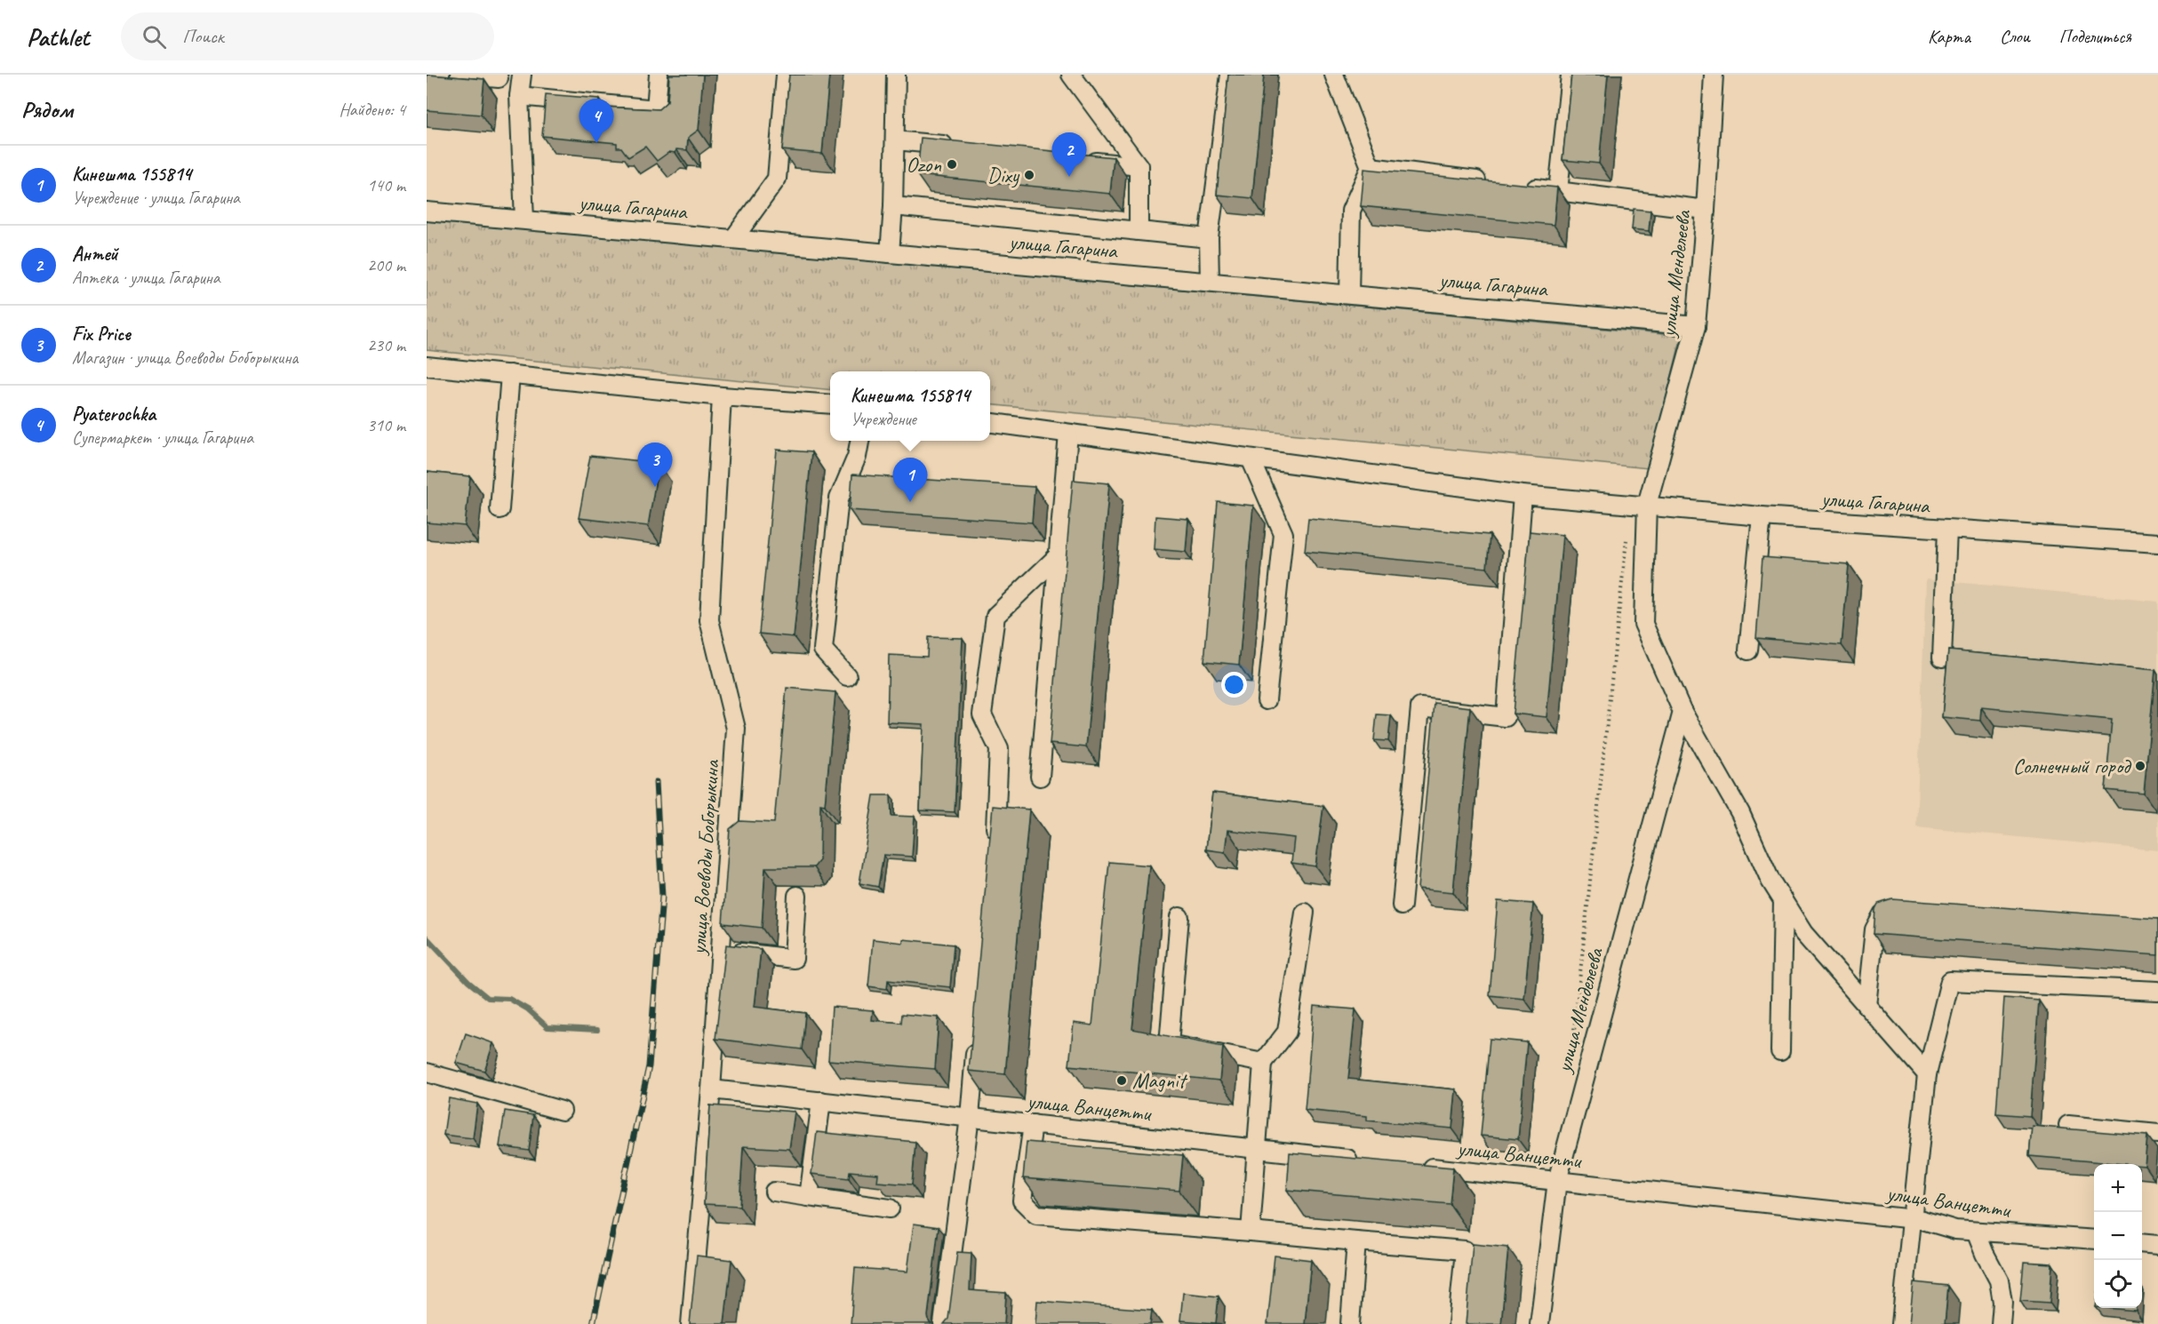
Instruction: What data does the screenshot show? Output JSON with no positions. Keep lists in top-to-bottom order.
{
  "streets": {
    "street": [
      "улица Гагарина",
      "улица Менделеева",
      "улица Воеводы Боборыкина",
      "улица Ванцетти"
    ]
  },
  "crossings": [
    ["улица Гагарина", "улица Менделеева"],
    ["улица Менделеева", "улица Ванцетти"],
    ["улица Воеводы Боборыкина", "улица Ванцетти"]
  ],
  "places": [
    "Ozon",
    "Dixy",
    "Солнечный город",
    "Magnit"
  ],
  "page": {
    "header": "Pathlet",
    "search": "Поиск",
    "nav": ["Карта", "Слои", "Поделиться"],
    "heading": ["Рядом", "Найдено: 4"],
    "pins": [
      "4",
      "2",
      "3",
      "1"
    ],
    "list": [
      {
        "mark": "1",
        "name": "Кинешма 155814",
        "note": "Учреждение · улица Гагарина",
        "value": "140 m"
      },
      {
        "mark": "2",
        "name": "Антей",
        "note": "Аптека · улица Гагарина",
        "value": "200 m"
      },
      {
        "mark": "3",
        "name": "Fix Price",
        "note": "Магазин · улица Воеводы Боборыкина",
        "value": "230 m"
      },
      {
        "mark": "4",
        "name": "Pyaterochka",
        "note": "Супермаркет · улица Гагарина",
        "value": "310 m"
      }
    ],
    "popup": ["Кинешма 155814", "Учреждение"],
    "map_buttons": ["+", "−"]
  }
}
